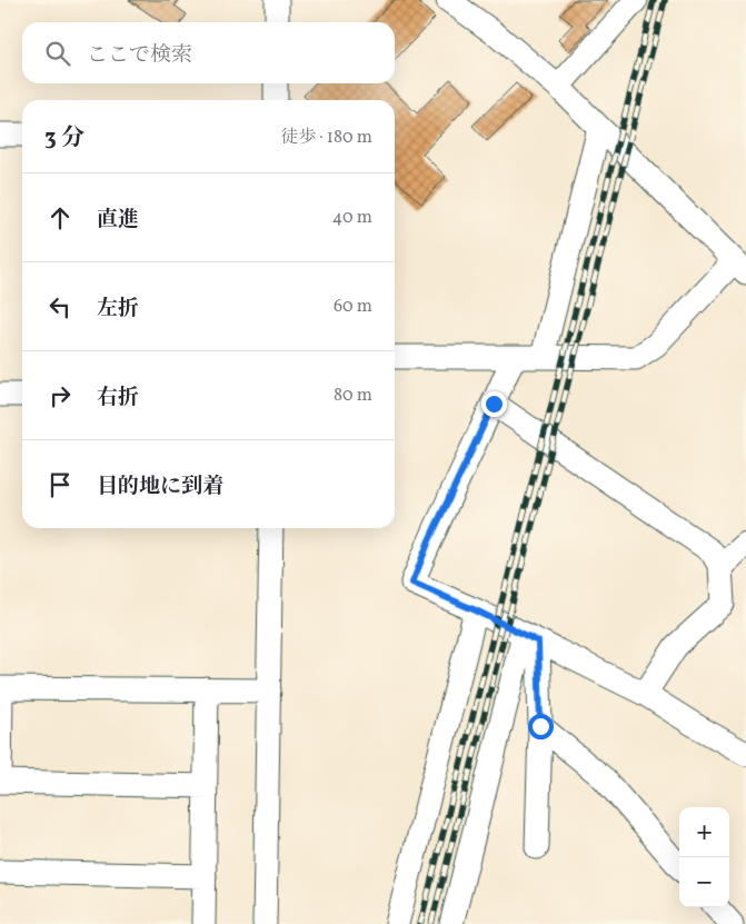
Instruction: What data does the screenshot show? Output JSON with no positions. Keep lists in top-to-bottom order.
{
  "page": {
    "search": "ここで検索",
    "heading": ["3 分", "徒歩 · 180 m"],
    "list": [
      ["直進", "40 m"],
      ["左折", "60 m"],
      ["右折", "80 m"],
      "目的地に到着"
    ],
    "map_buttons": ["+", "−"]
  }
}
